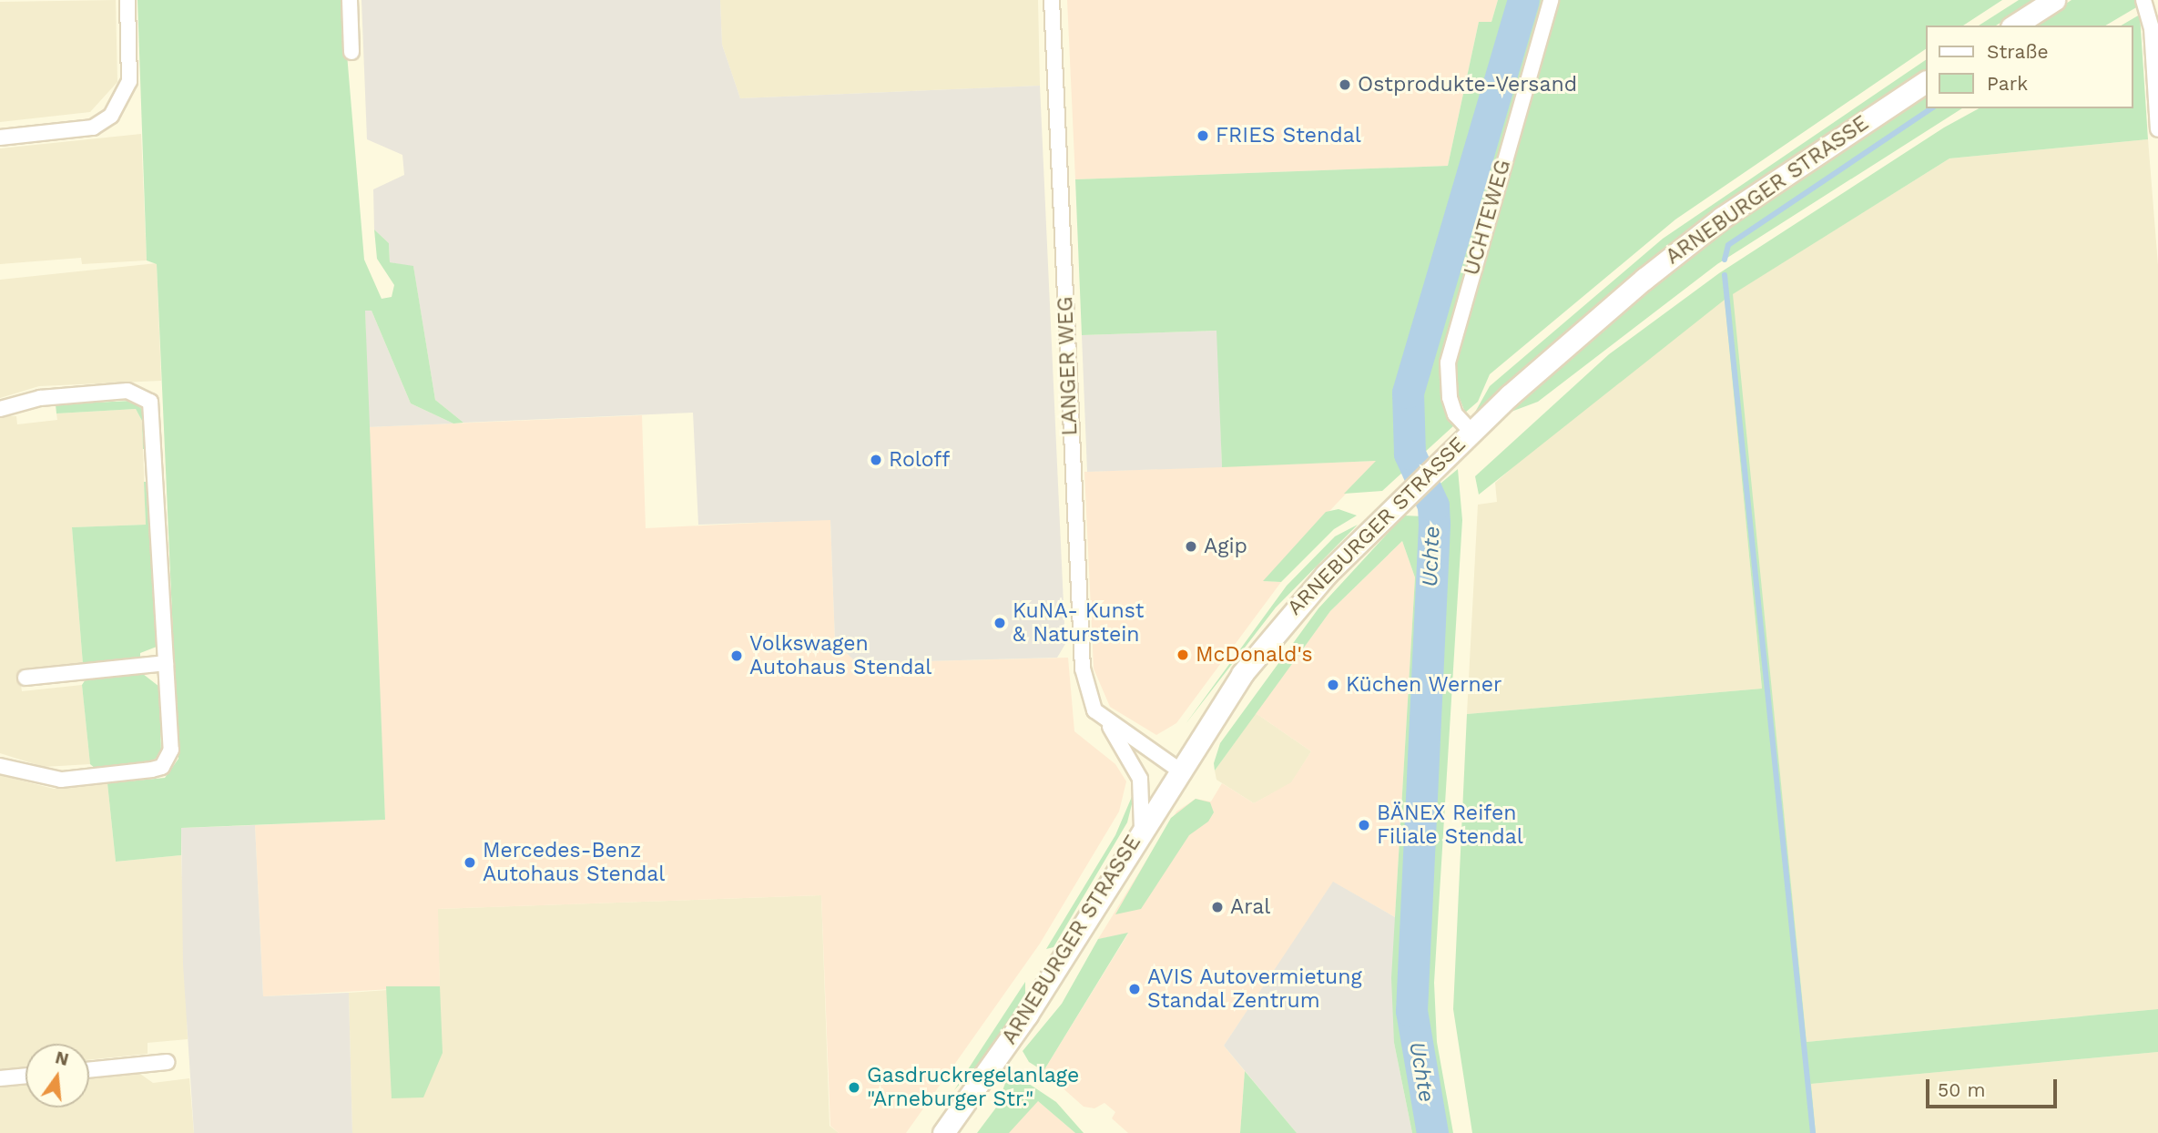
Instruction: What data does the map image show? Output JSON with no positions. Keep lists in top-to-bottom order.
{
  "streets": {
    "main road": ["ARNEBURGER STRASSE"],
    "street": ["UCHTEWEG", "LANGER WEG"]
  },
  "crossings": [
    ["ARNEBURGER STRASSE", "UCHTEWEG"],
    ["ARNEBURGER STRASSE", "LANGER WEG"]
  ],
  "water": ["Uchte"],
  "places": [
    "Ostprodukte-Versand",
    "FRIES Stendal",
    "Roloff",
    "Agip",
    "KuNA- Kunst & Naturstein",
    "McDonald's",
    "Volkswagen Autohaus Stendal",
    "Küchen Werner",
    "BÄNEX Reifen Filiale Stendal",
    "Mercedes-Benz Autohaus Stendal",
    "Aral",
    "AVIS Autovermietung Standal Zentrum",
    "Gasdruckregelanlage \"Arneburger Str.\""
  ],
  "legend": ["Straße", "Park"],
  "scale_bar": "50 m",
  "north": "top"
}
